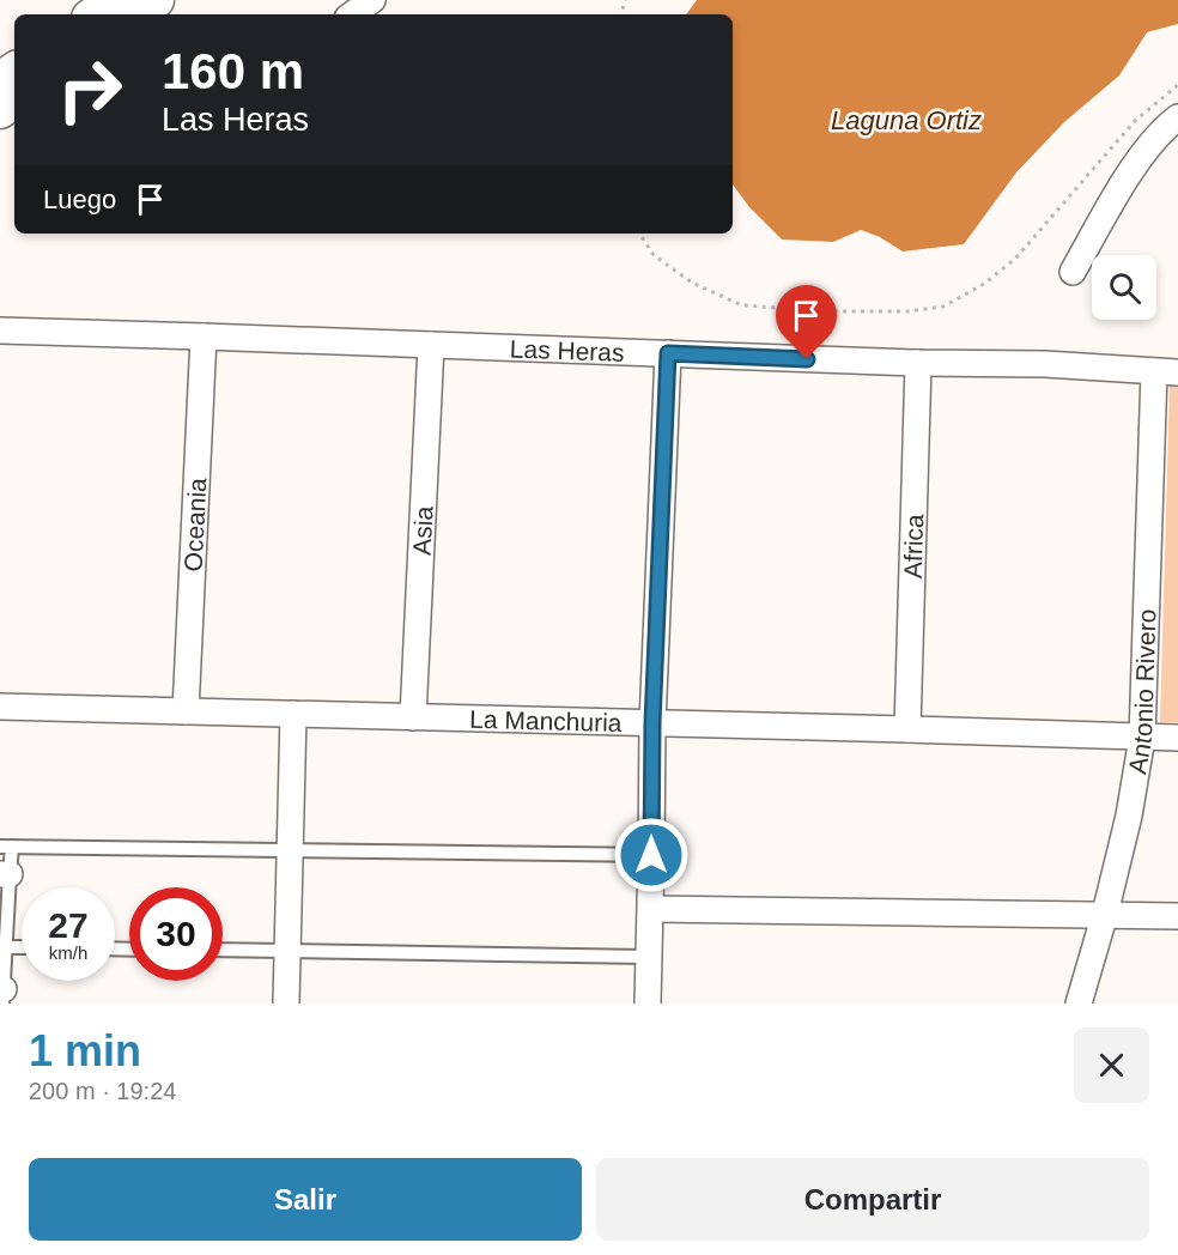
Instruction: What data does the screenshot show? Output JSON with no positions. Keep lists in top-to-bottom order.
{
  "streets": {
    "street": [
      "Las Heras",
      "Oceania",
      "Asia",
      "Africa",
      "Antonio Rivero",
      "La Manchuria"
    ]
  },
  "crossings": [
    ["Las Heras", "Oceania"],
    ["Las Heras", "Asia"],
    ["Las Heras", "Africa"],
    ["Las Heras", "Antonio Rivero"],
    ["Oceania", "La Manchuria"],
    ["Asia", "La Manchuria"],
    ["Africa", "La Manchuria"],
    ["Antonio Rivero", "La Manchuria"]
  ],
  "water": ["Laguna Ortiz"],
  "page": {
    "turn": ["160 m", "Las Heras"],
    "then": "Luego",
    "speed": "27 km/h",
    "limit": "30",
    "heading": ["1 min", "200 m · 19:24"],
    "buttons": ["Salir", "Compartir"]
  }
}
